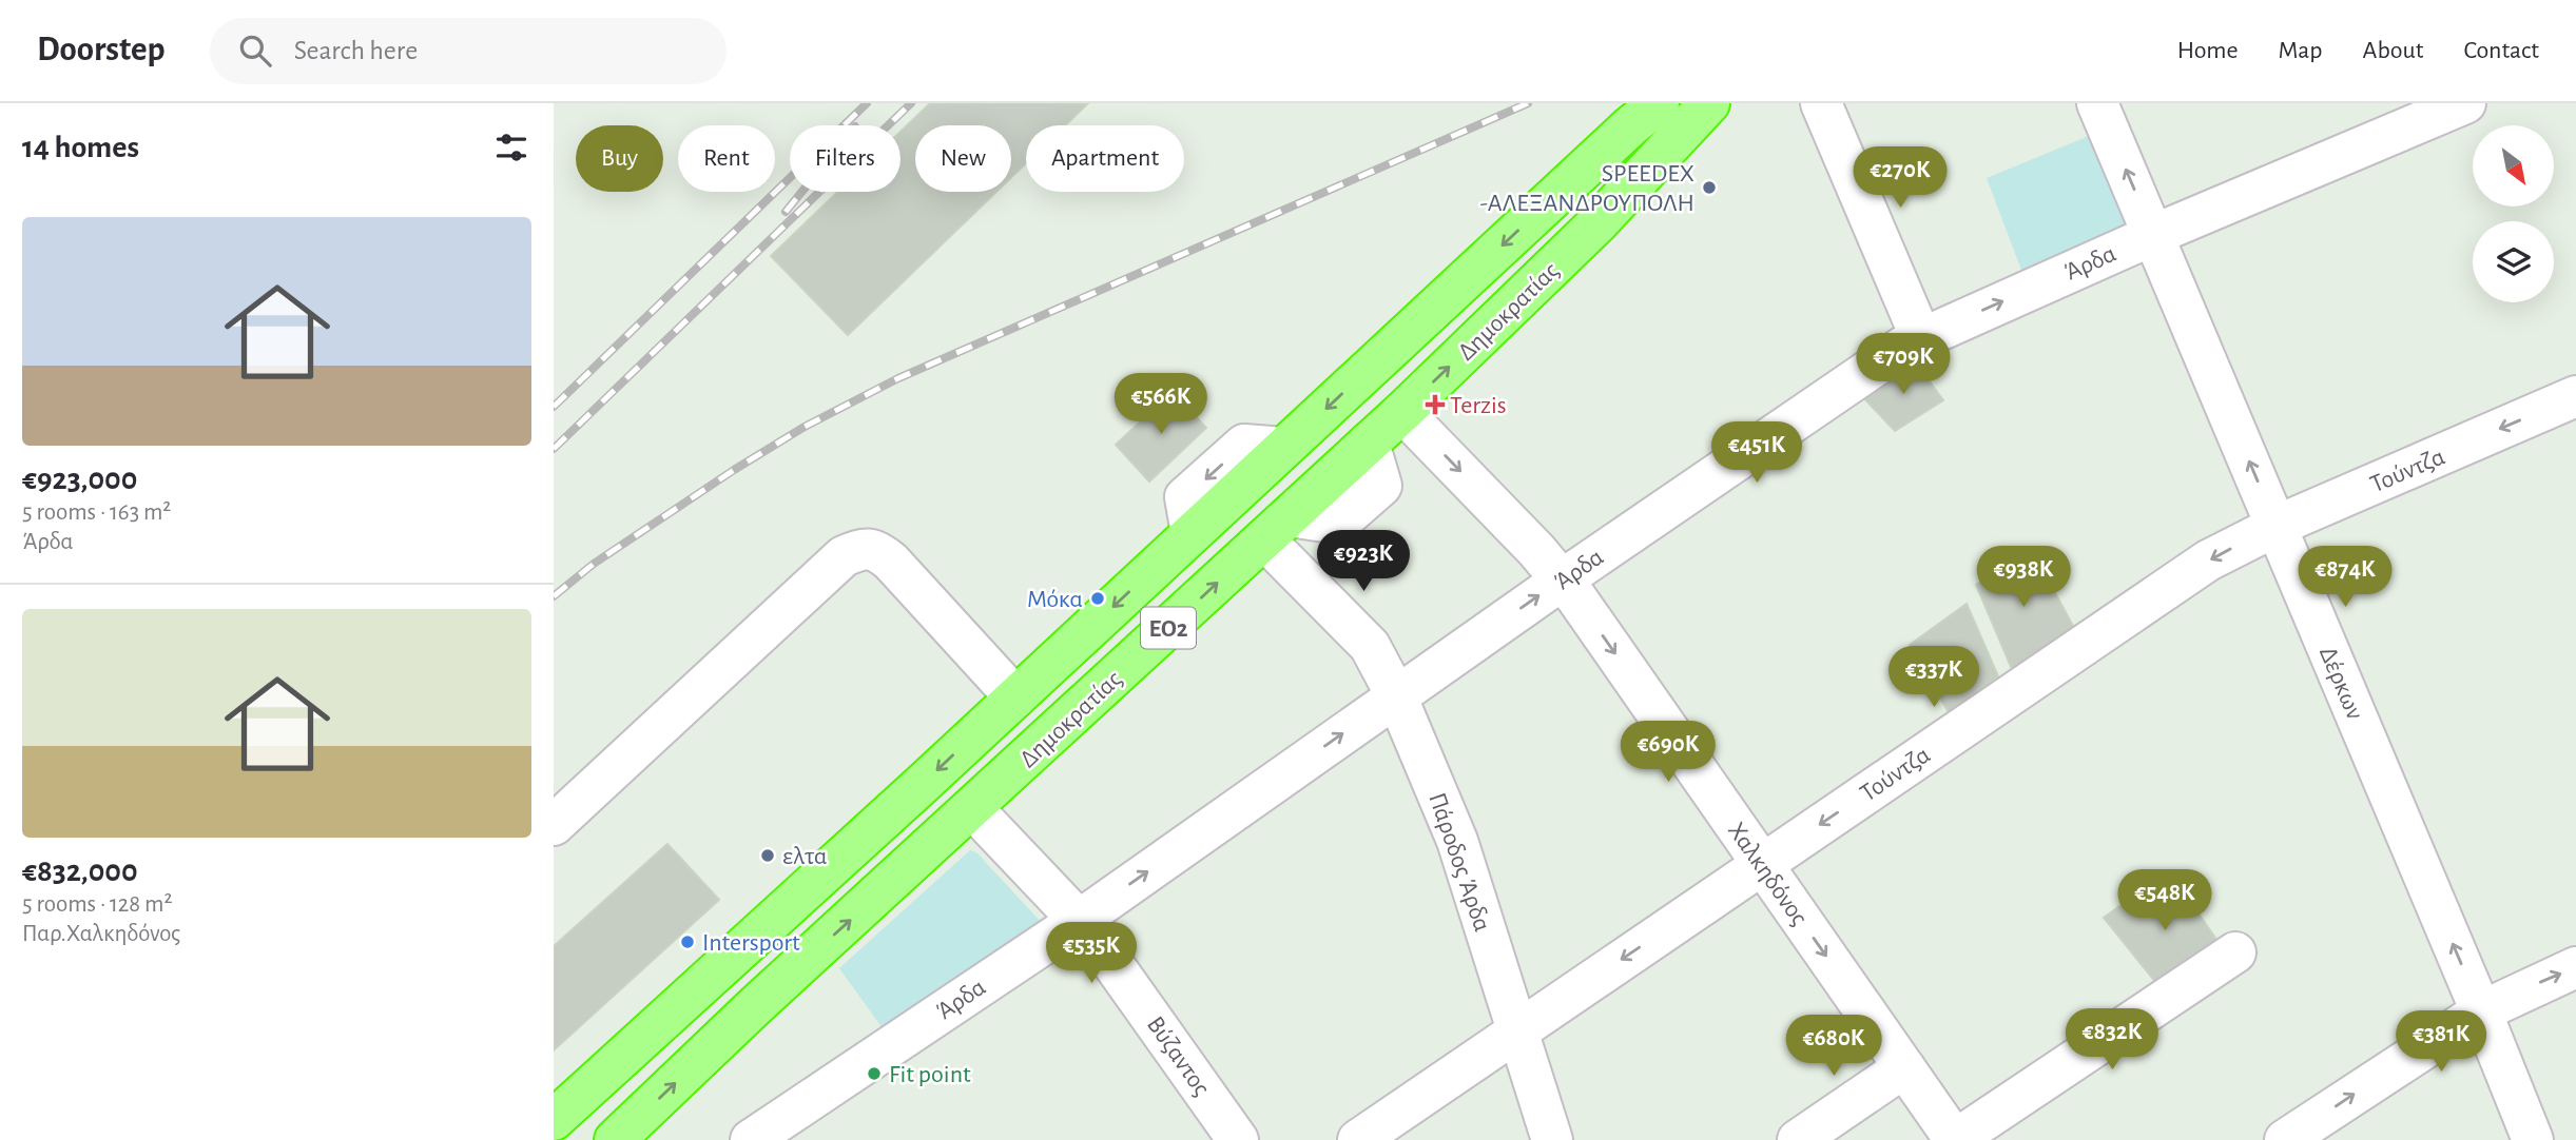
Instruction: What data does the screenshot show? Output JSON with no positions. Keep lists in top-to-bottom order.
{
  "streets": {
    "highway": ["Δημοκρατίας", "ΕΟ2"],
    "street": [
      "Άρδα",
      "Τούντζα",
      "Δέρκων",
      "Πάροδος Άρδα",
      "Χαλκηδόνος",
      "Βύζαντος"
    ]
  },
  "crossings": [
    ["Άρδα", "Δέρκων"],
    ["Άρδα", "Πάροδος Άρδα"],
    ["Άρδα", "Χαλκηδόνος"],
    ["Άρδα", "Βύζαντος"],
    ["Δημοκρατίας", "Πάροδος Άρδα"],
    ["Δημοκρατίας", "Χαλκηδόνος"],
    ["Δημοκρατίας", "Βύζαντος"],
    ["Τούντζα", "Δέρκων"],
    ["Τούντζα", "Πάροδος Άρδα"],
    ["Τούντζα", "Χαλκηδόνος"]
  ],
  "one_way": ["Άρδα", "Δέρκων", "Χαλκηδόνος"],
  "places": {
    "other": [
      "SPEEDEX -ΑΛΕΞΑΝΔΡΟΥΠΟΛΗ",
      "Μόκα",
      "ελτα",
      "Intersport",
      "Fit point"
    ],
    "health": ["Terzis"]
  },
  "north": "bottom right",
  "page": {
    "header": "Doorstep",
    "search": "Search here",
    "nav": [
      "Home",
      "Map",
      "About",
      "Contact"
    ],
    "heading": "14 homes",
    "chip": [
      "Buy",
      "Rent",
      "Filters",
      "New",
      "Apartment"
    ],
    "price": [
      "€270K",
      "€709K",
      "€566K",
      "€451K",
      "€923K",
      "€938K",
      "€874K",
      "€337K",
      "€690K",
      "€548K",
      "€535K",
      "€832K",
      "€381K",
      "€680K"
    ],
    "list": [
      {
        "name": "€923,000",
        "note": "5 rooms · 163 m² · Άρδα"
      },
      {
        "name": "€832,000",
        "note": "5 rooms · 128 m² · Παρ.Χαλκηδόνος"
      }
    ]
  }
}
